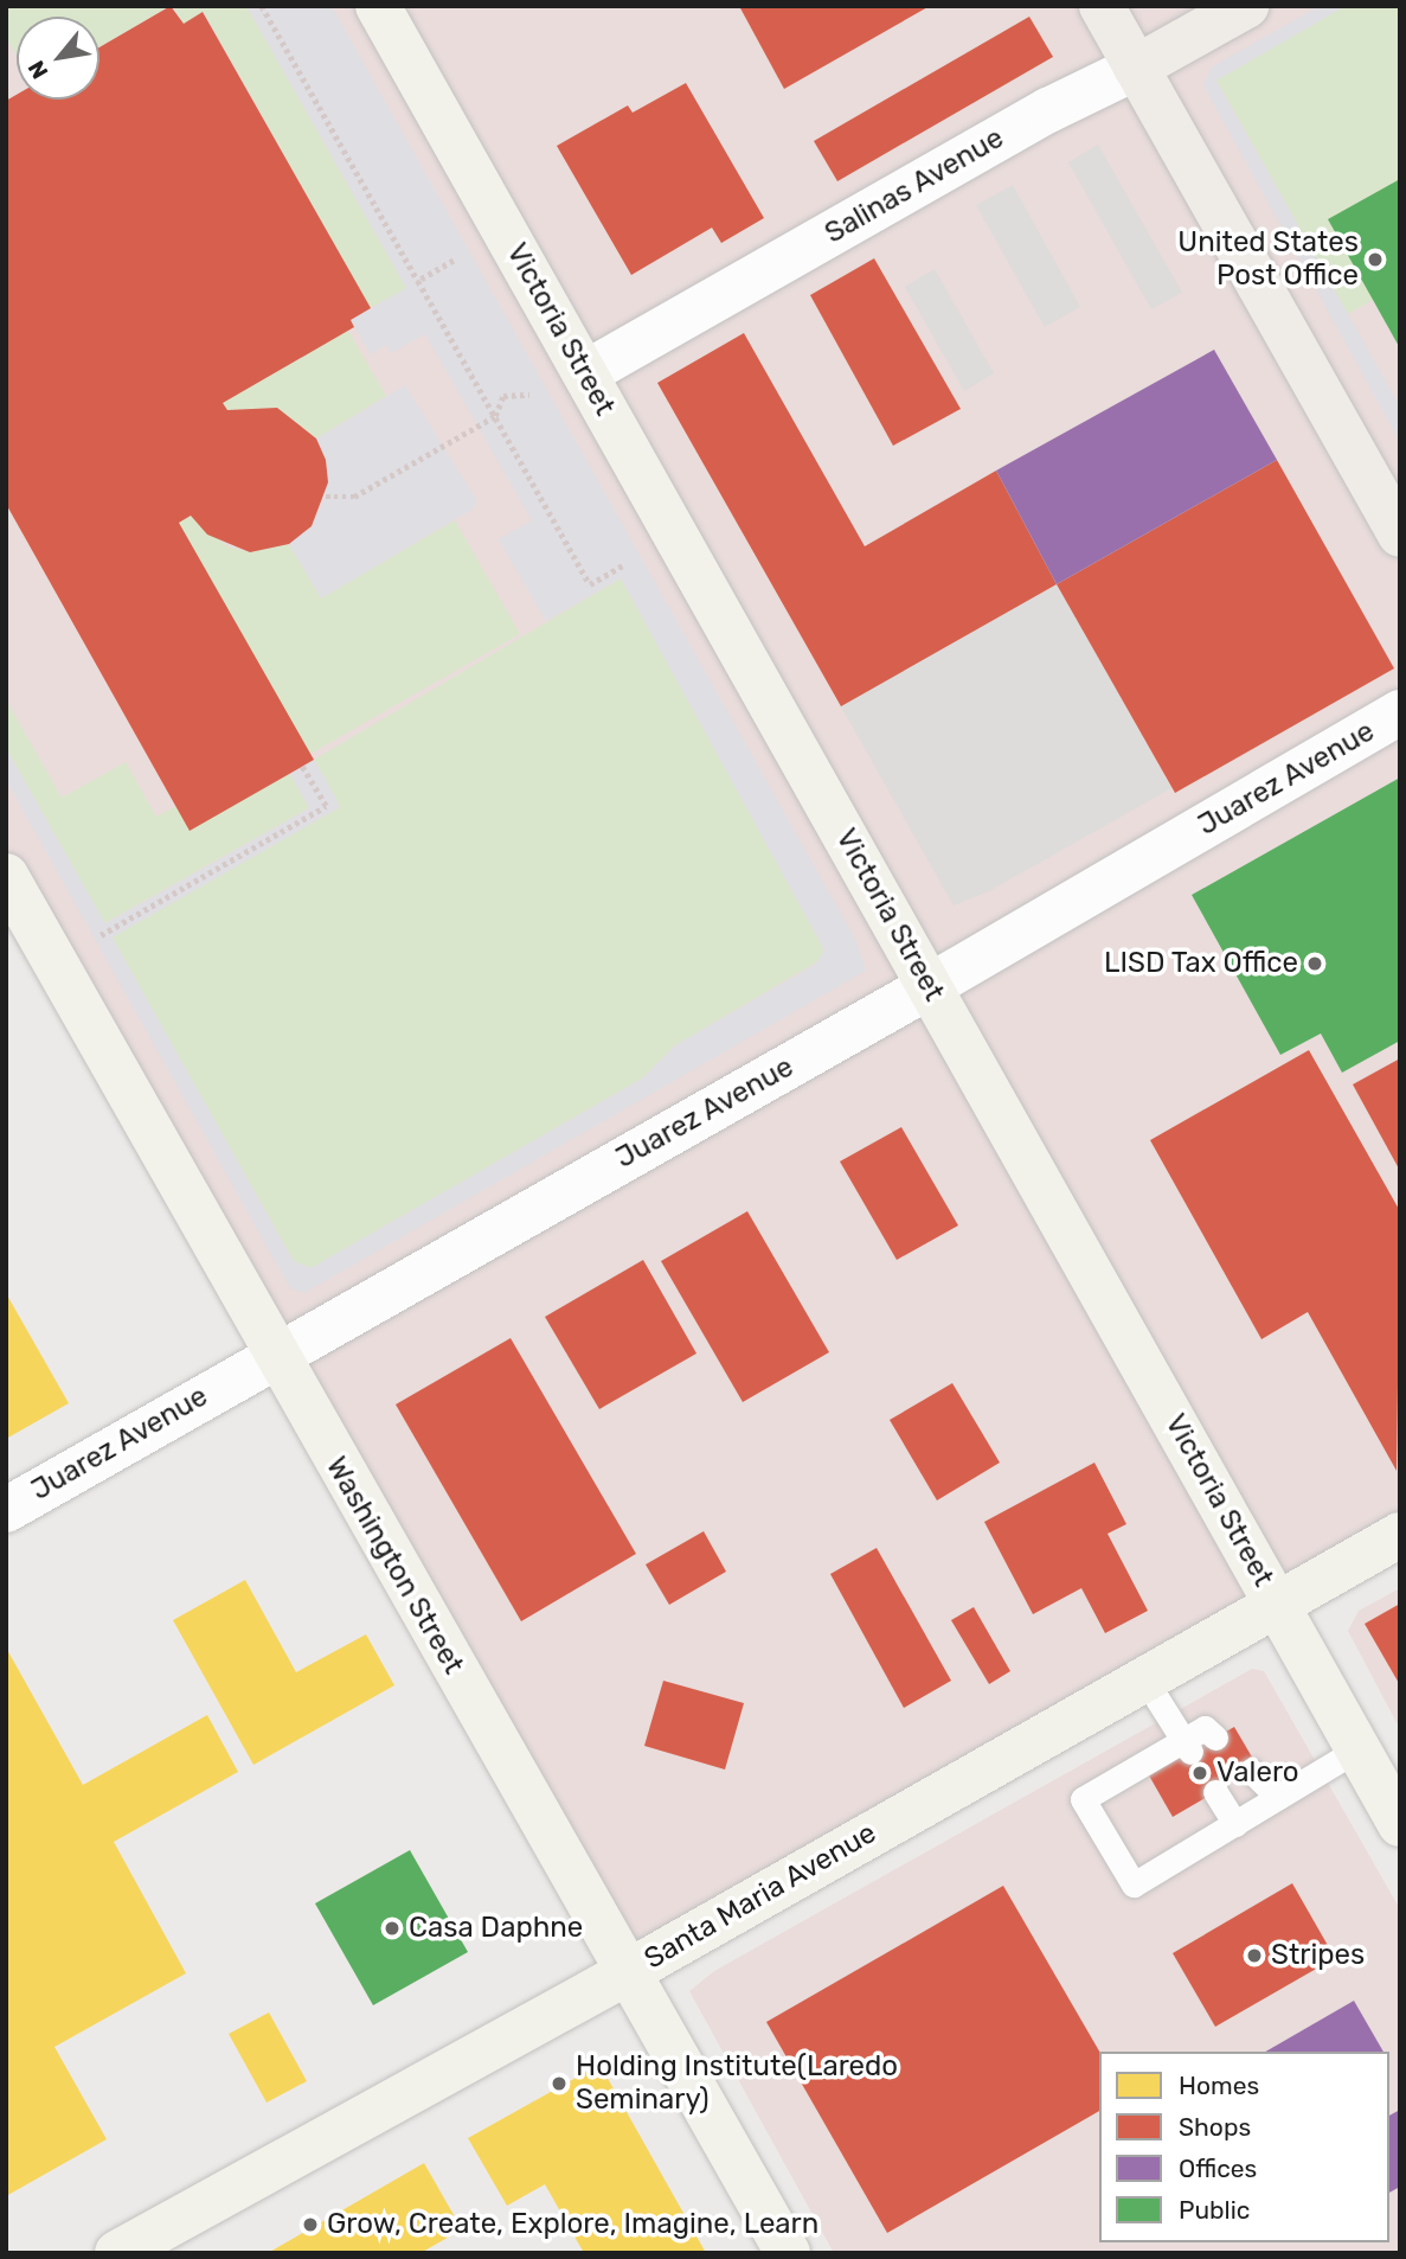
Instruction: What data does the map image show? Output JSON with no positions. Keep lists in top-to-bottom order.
{
  "streets": {
    "main road": [
      "Salinas Avenue",
      "Victoria Street",
      "Washington Street",
      "Santa Maria Avenue"
    ],
    "street": ["Juarez Avenue"]
  },
  "crossings": [
    ["Salinas Avenue", "Victoria Street"],
    ["Victoria Street", "Juarez Avenue"],
    ["Victoria Street", "Santa Maria Avenue"],
    ["Juarez Avenue", "Washington Street"],
    ["Washington Street", "Santa Maria Avenue"]
  ],
  "places": [
    "United States Post Office",
    "LISD Tax Office",
    "Valero",
    "Casa Daphne",
    "Stripes",
    "Holding Institute(Laredo Seminary)",
    "Grow, Create, Explore, Imagine, Learn"
  ],
  "legend": [
    "Homes",
    "Shops",
    "Offices",
    "Public"
  ],
  "north": "bottom left"
}
